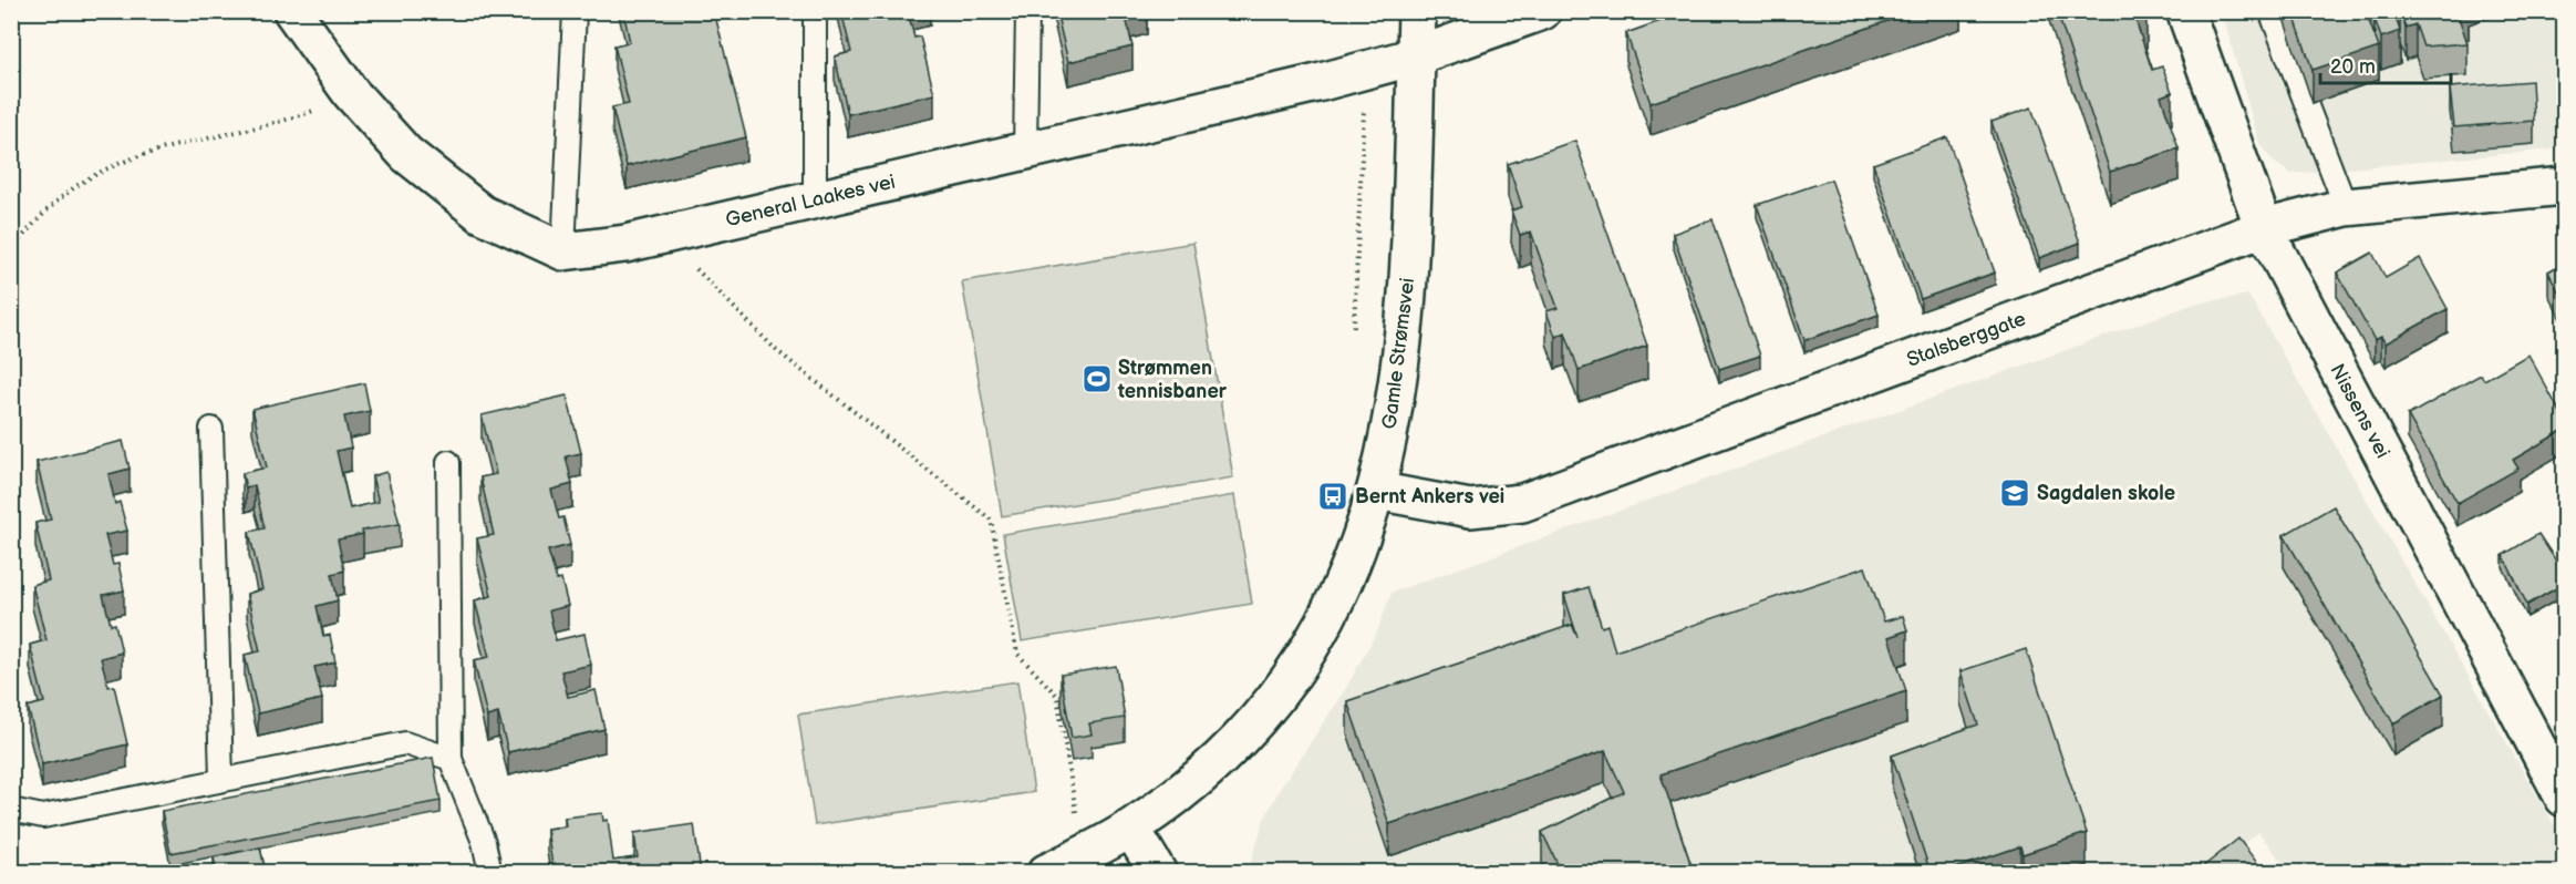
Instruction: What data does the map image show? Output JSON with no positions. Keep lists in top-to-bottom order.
{
  "streets": {
    "street": [
      "General Laakes vei",
      "Stalsberggate",
      "Gamle Strømsvei",
      "Nissens vei"
    ]
  },
  "crossings": [
    ["General Laakes vei", "Gamle Strømsvei"],
    ["Stalsberggate", "Gamle Strømsvei"],
    ["Stalsberggate", "Nissens vei"]
  ],
  "places": {
    "sports": ["Strømmen tennisbaner"],
    "school or university": ["Sagdalen skole"],
    "bus stop": ["Bernt Ankers vei"]
  },
  "scale_bar": "20 m"
}
